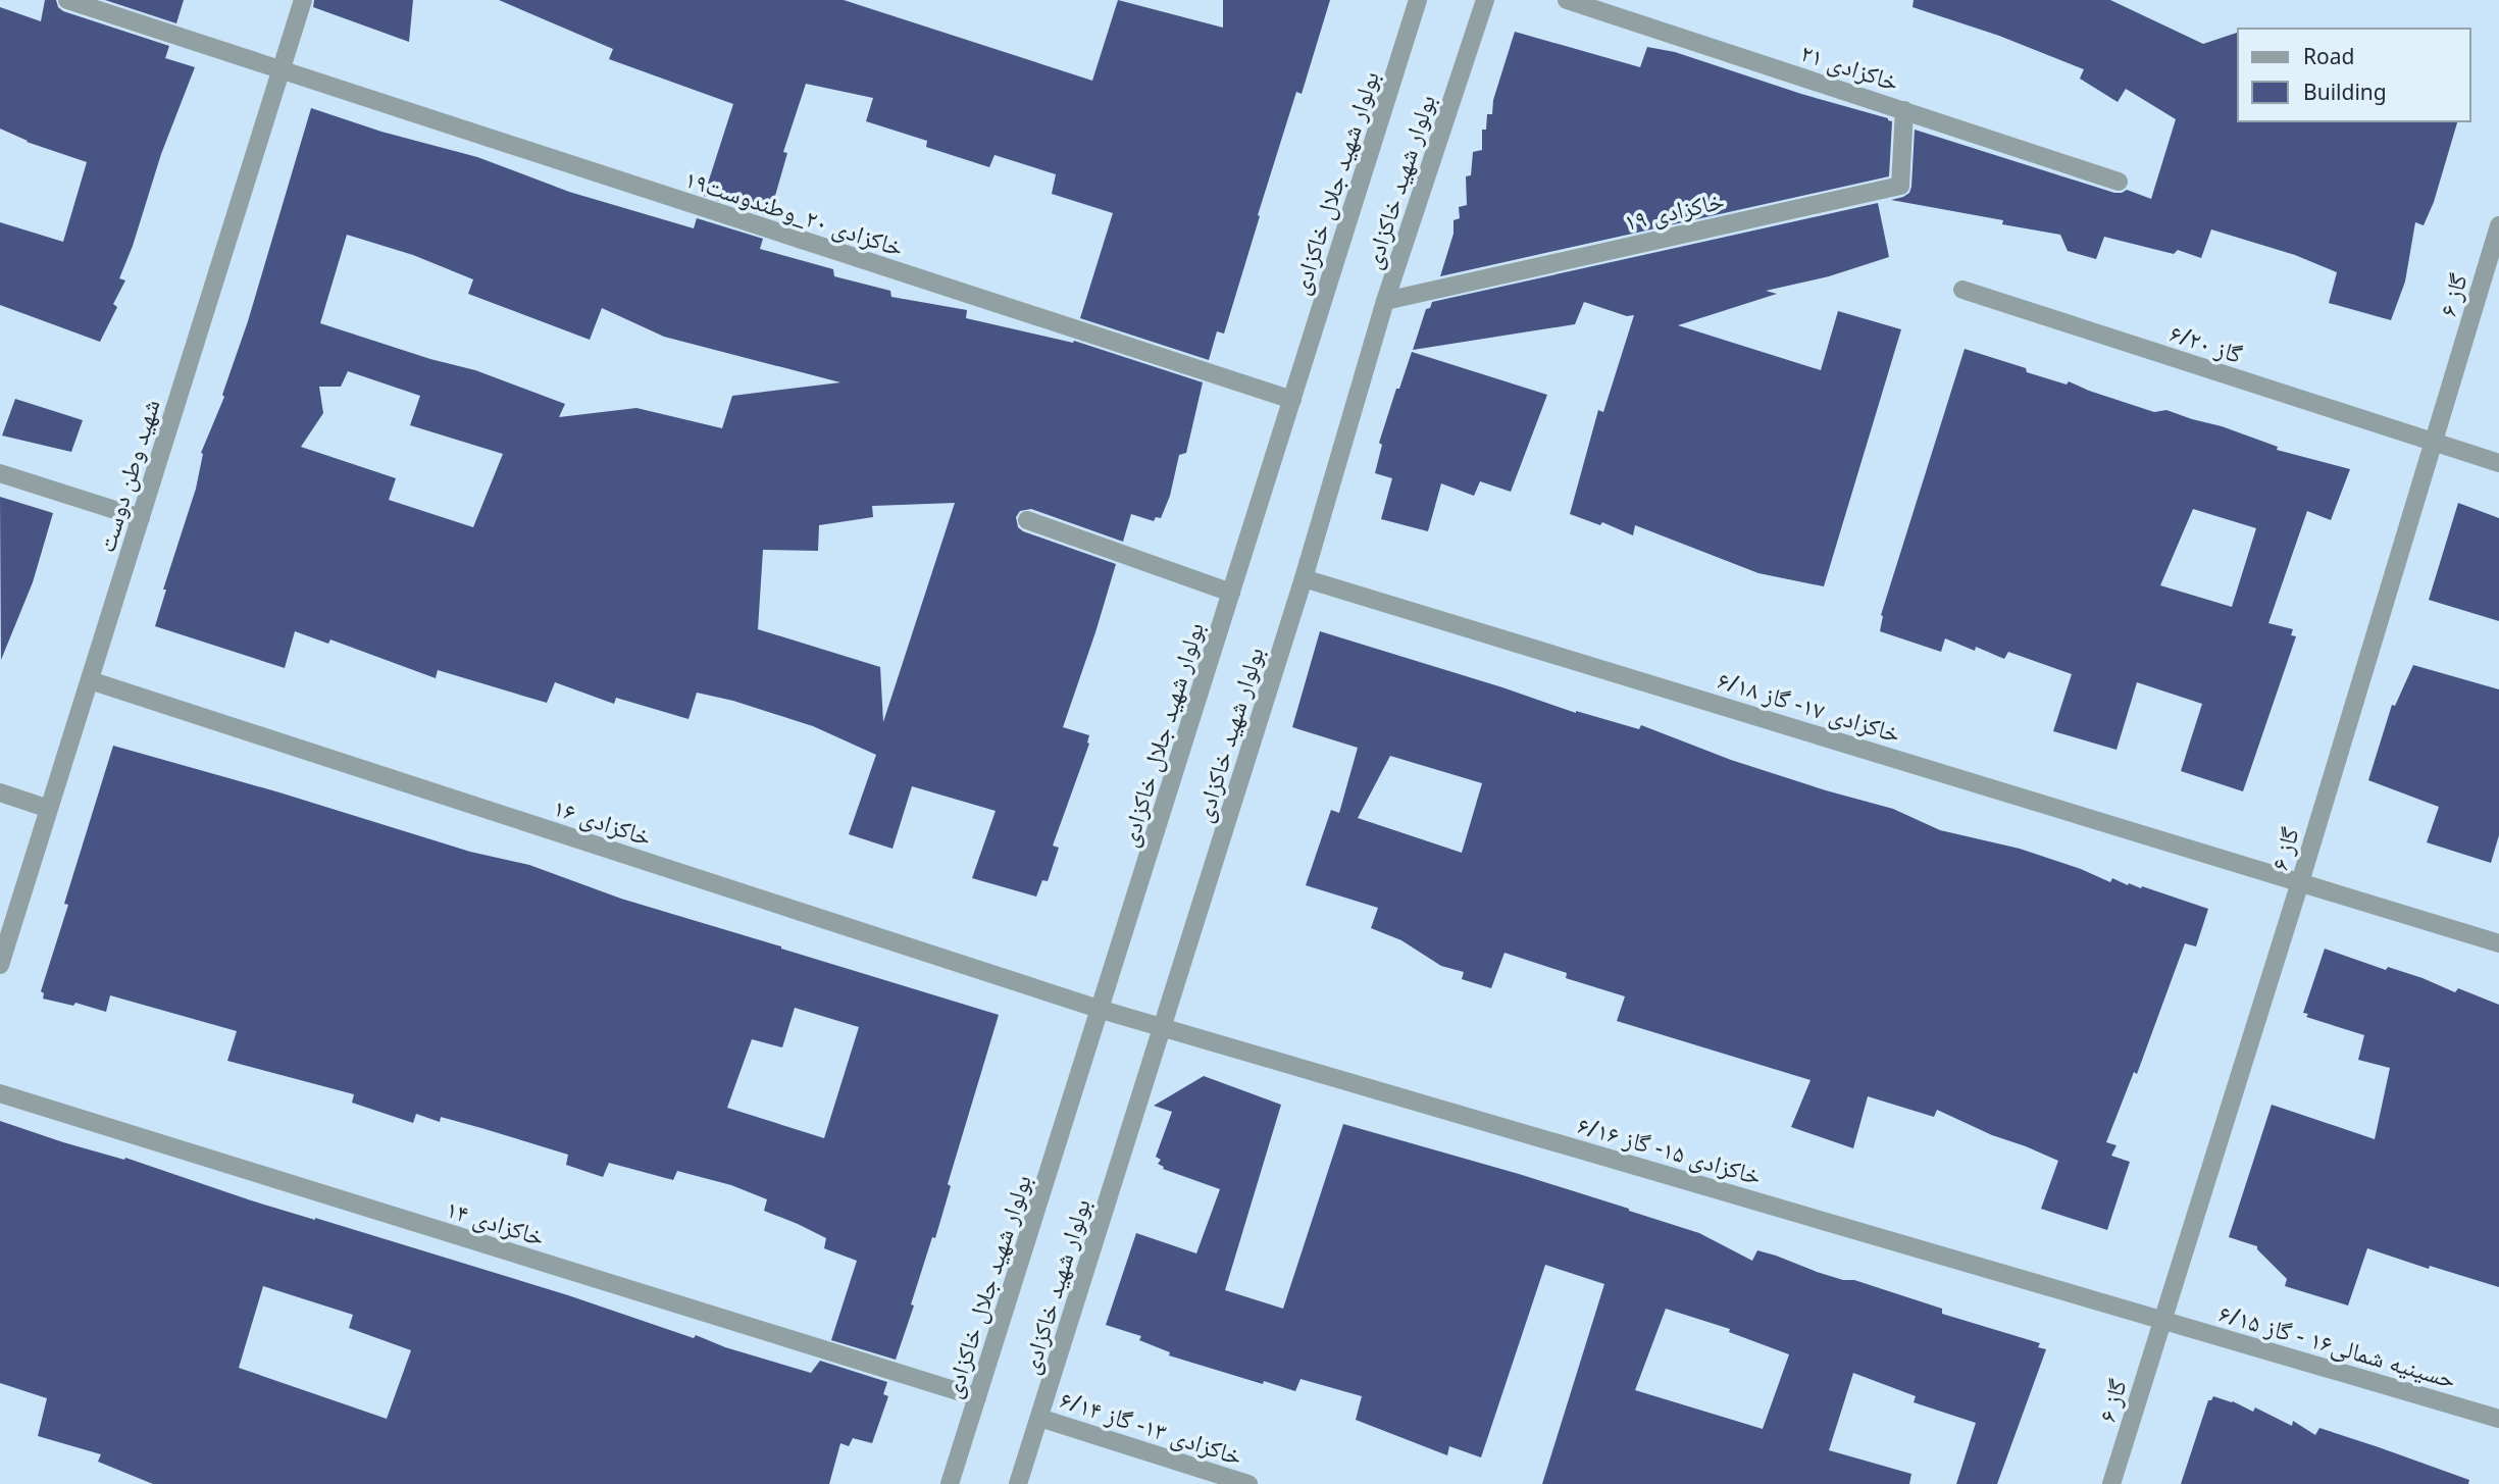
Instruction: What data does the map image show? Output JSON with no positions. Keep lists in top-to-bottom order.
{
  "streets": {
    "street": [
      "خاکزادی ۲۱",
      "بولوار شهید خاکزادی",
      "بولوار شهید جلال خاکزادی",
      "خاکزادی ۱۹",
      "خاکزادی ۲۰_وطندوست۱۹",
      "گاز ۶",
      "گاز ۶/۲۰",
      "شهید وطن دوست",
      "خاکزادی ۱۷- گاز ۶/۱۸",
      "خاکزادی ۱۶",
      "خاکزادی ۱۵- گاز ۶/۱۶",
      "خاکزادی ۱۴",
      "حسینیه شمالی۱۶ - گاز ۶/۱۵",
      "خاکزادی ۱۳- گاز ۶/۱۴"
    ]
  },
  "crossings": [
    ["خاکزادی ۲۱", "خاکزادی ۱۹"],
    ["بولوار شهید خاکزادی", "خاکزادی ۱۹"],
    ["بولوار شهید خاکزادی", "خاکزادی ۱۷- گاز ۶/۱۸"],
    ["بولوار شهید خاکزادی", "خاکزادی ۱۶"],
    ["بولوار شهید خاکزادی", "خاکزادی ۱۵- گاز ۶/۱۶"],
    ["بولوار شهید خاکزادی", "خاکزادی ۱۳- گاز ۶/۱۴"],
    ["بولوار شهید جلال خاکزادی", "خاکزادی ۲۰_وطندوست۱۹"],
    ["بولوار شهید جلال خاکزادی", "خاکزادی ۱۶"],
    ["بولوار شهید جلال خاکزادی", "خاکزادی ۱۴"],
    ["خاکزادی ۲۰_وطندوست۱۹", "شهید وطن دوست"],
    ["گاز ۶", "گاز ۶/۲۰"],
    ["گاز ۶", "خاکزادی ۱۷- گاز ۶/۱۸"],
    ["گاز ۶", "خاکزادی ۱۵- گاز ۶/۱۶"],
    ["گاز ۶", "حسینیه شمالی۱۶ - گاز ۶/۱۵"],
    ["شهید وطن دوست", "خاکزادی ۱۶"],
    ["خاکزادی ۱۶", "خاکزادی ۱۵- گاز ۶/۱۶"],
    ["خاکزادی ۱۵- گاز ۶/۱۶", "حسینیه شمالی۱۶ - گاز ۶/۱۵"]
  ],
  "legend": ["Road", "Building"]
}
